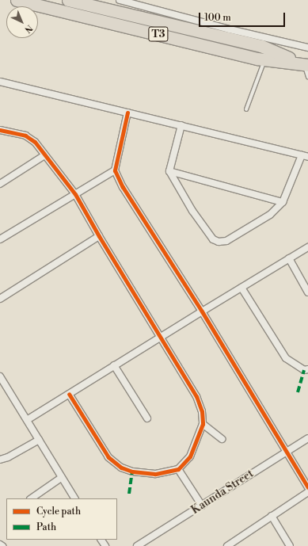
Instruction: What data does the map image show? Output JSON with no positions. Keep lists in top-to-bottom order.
{
  "streets": {
    "highway": ["T3"],
    "street": ["Kaunda Street"]
  },
  "legend": ["Cycle path", "Path"],
  "scale_bar": "100 m",
  "north": "bottom right"
}
